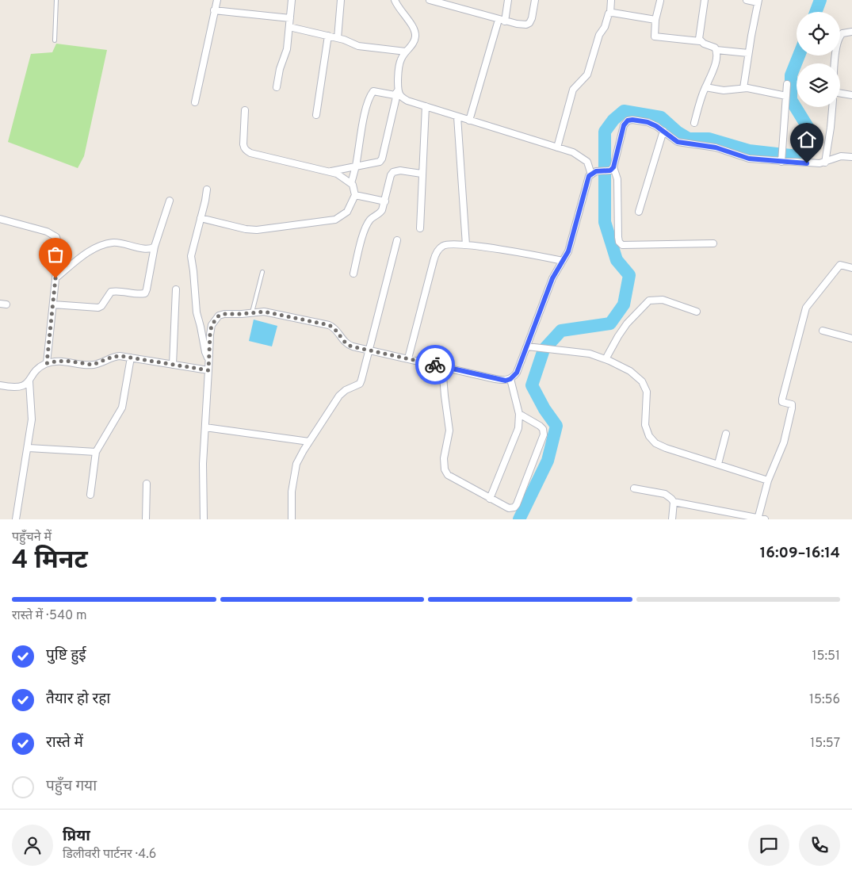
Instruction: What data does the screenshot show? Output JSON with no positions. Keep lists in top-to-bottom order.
{
  "page": {
    "heading": ["4 मिनट", "पहुँचने में", "16:09–16:14"],
    "panel": ["प्रिया", "डिलीवरी पार्टनर · 4.6"],
    "bar": "रास्ते में · 540 m",
    "list": [
      ["पुष्टि हुई", "15:51"],
      ["तैयार हो रहा", "15:56"],
      ["रास्ते में", "15:57"],
      "पहुँच गया"
    ]
  }
}
